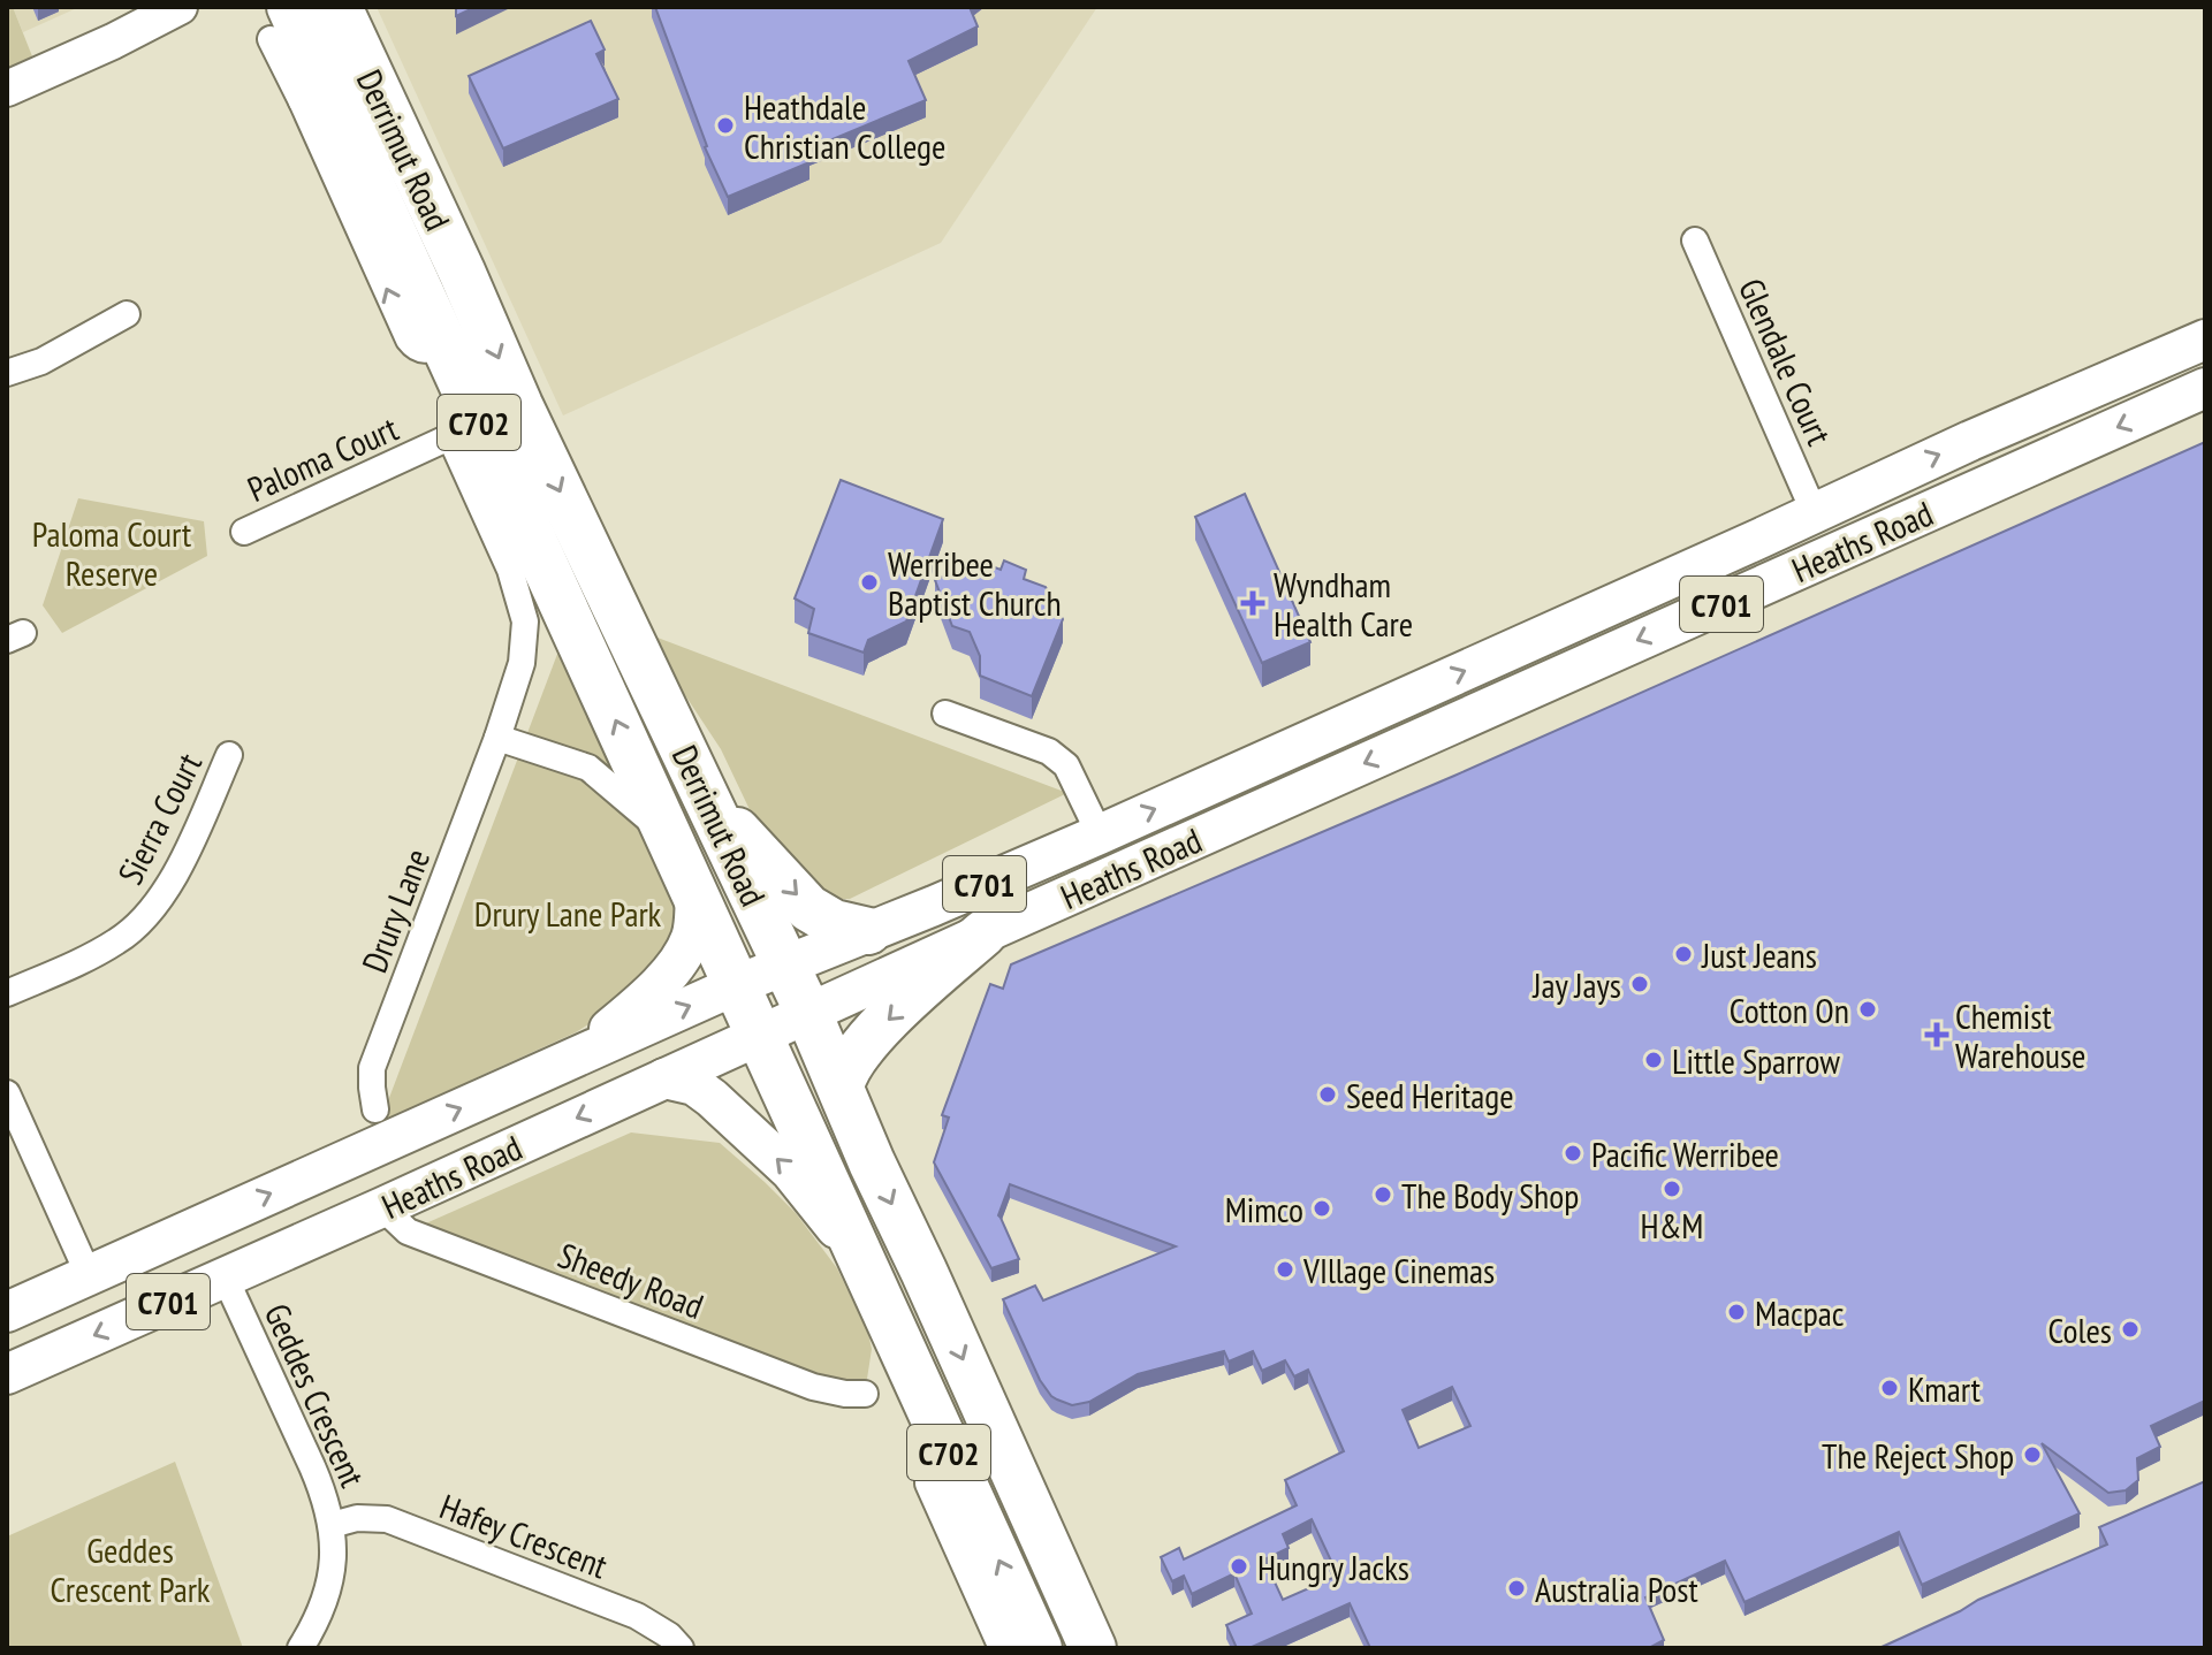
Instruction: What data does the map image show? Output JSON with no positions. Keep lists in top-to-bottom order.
{
  "streets": {
    "highway": ["Derrimut Road", "C702"],
    "main road": ["Heaths Road", "C701"],
    "street": [
      "Glendale Court",
      "Paloma Court",
      "Sierra Court",
      "Drury Lane",
      "Sheedy Road",
      "Geddes Crescent",
      "Hafey Crescent"
    ]
  },
  "crossings": [
    ["Derrimut Road", "Paloma Court"],
    ["Derrimut Road", "Heaths Road"],
    ["Derrimut Road", "Drury Lane"],
    ["Glendale Court", "Heaths Road"],
    ["Paloma Court", "Drury Lane"],
    ["Heaths Road", "Sheedy Road"],
    ["Heaths Road", "Geddes Crescent"],
    ["Geddes Crescent", "Hafey Crescent"]
  ],
  "parks": ["Paloma Court Reserve", "Drury Lane Park", "Geddes Crescent Park"],
  "places": {
    "other": [
      "Heathdale Christian College",
      "Werribee Baptist Church",
      "Just Jeans",
      "Jay Jays",
      "Cotton On",
      "Little Sparrow",
      "Seed Heritage",
      "Pacific Werribee",
      "H&M",
      "The Body Shop",
      "Mimco",
      "VIllage Cinemas",
      "Macpac",
      "Coles",
      "Kmart",
      "The Reject Shop",
      "Hungry Jacks",
      "Australia Post"
    ],
    "health": ["Wyndham Health Care", "Chemist Warehouse"]
  }
}
